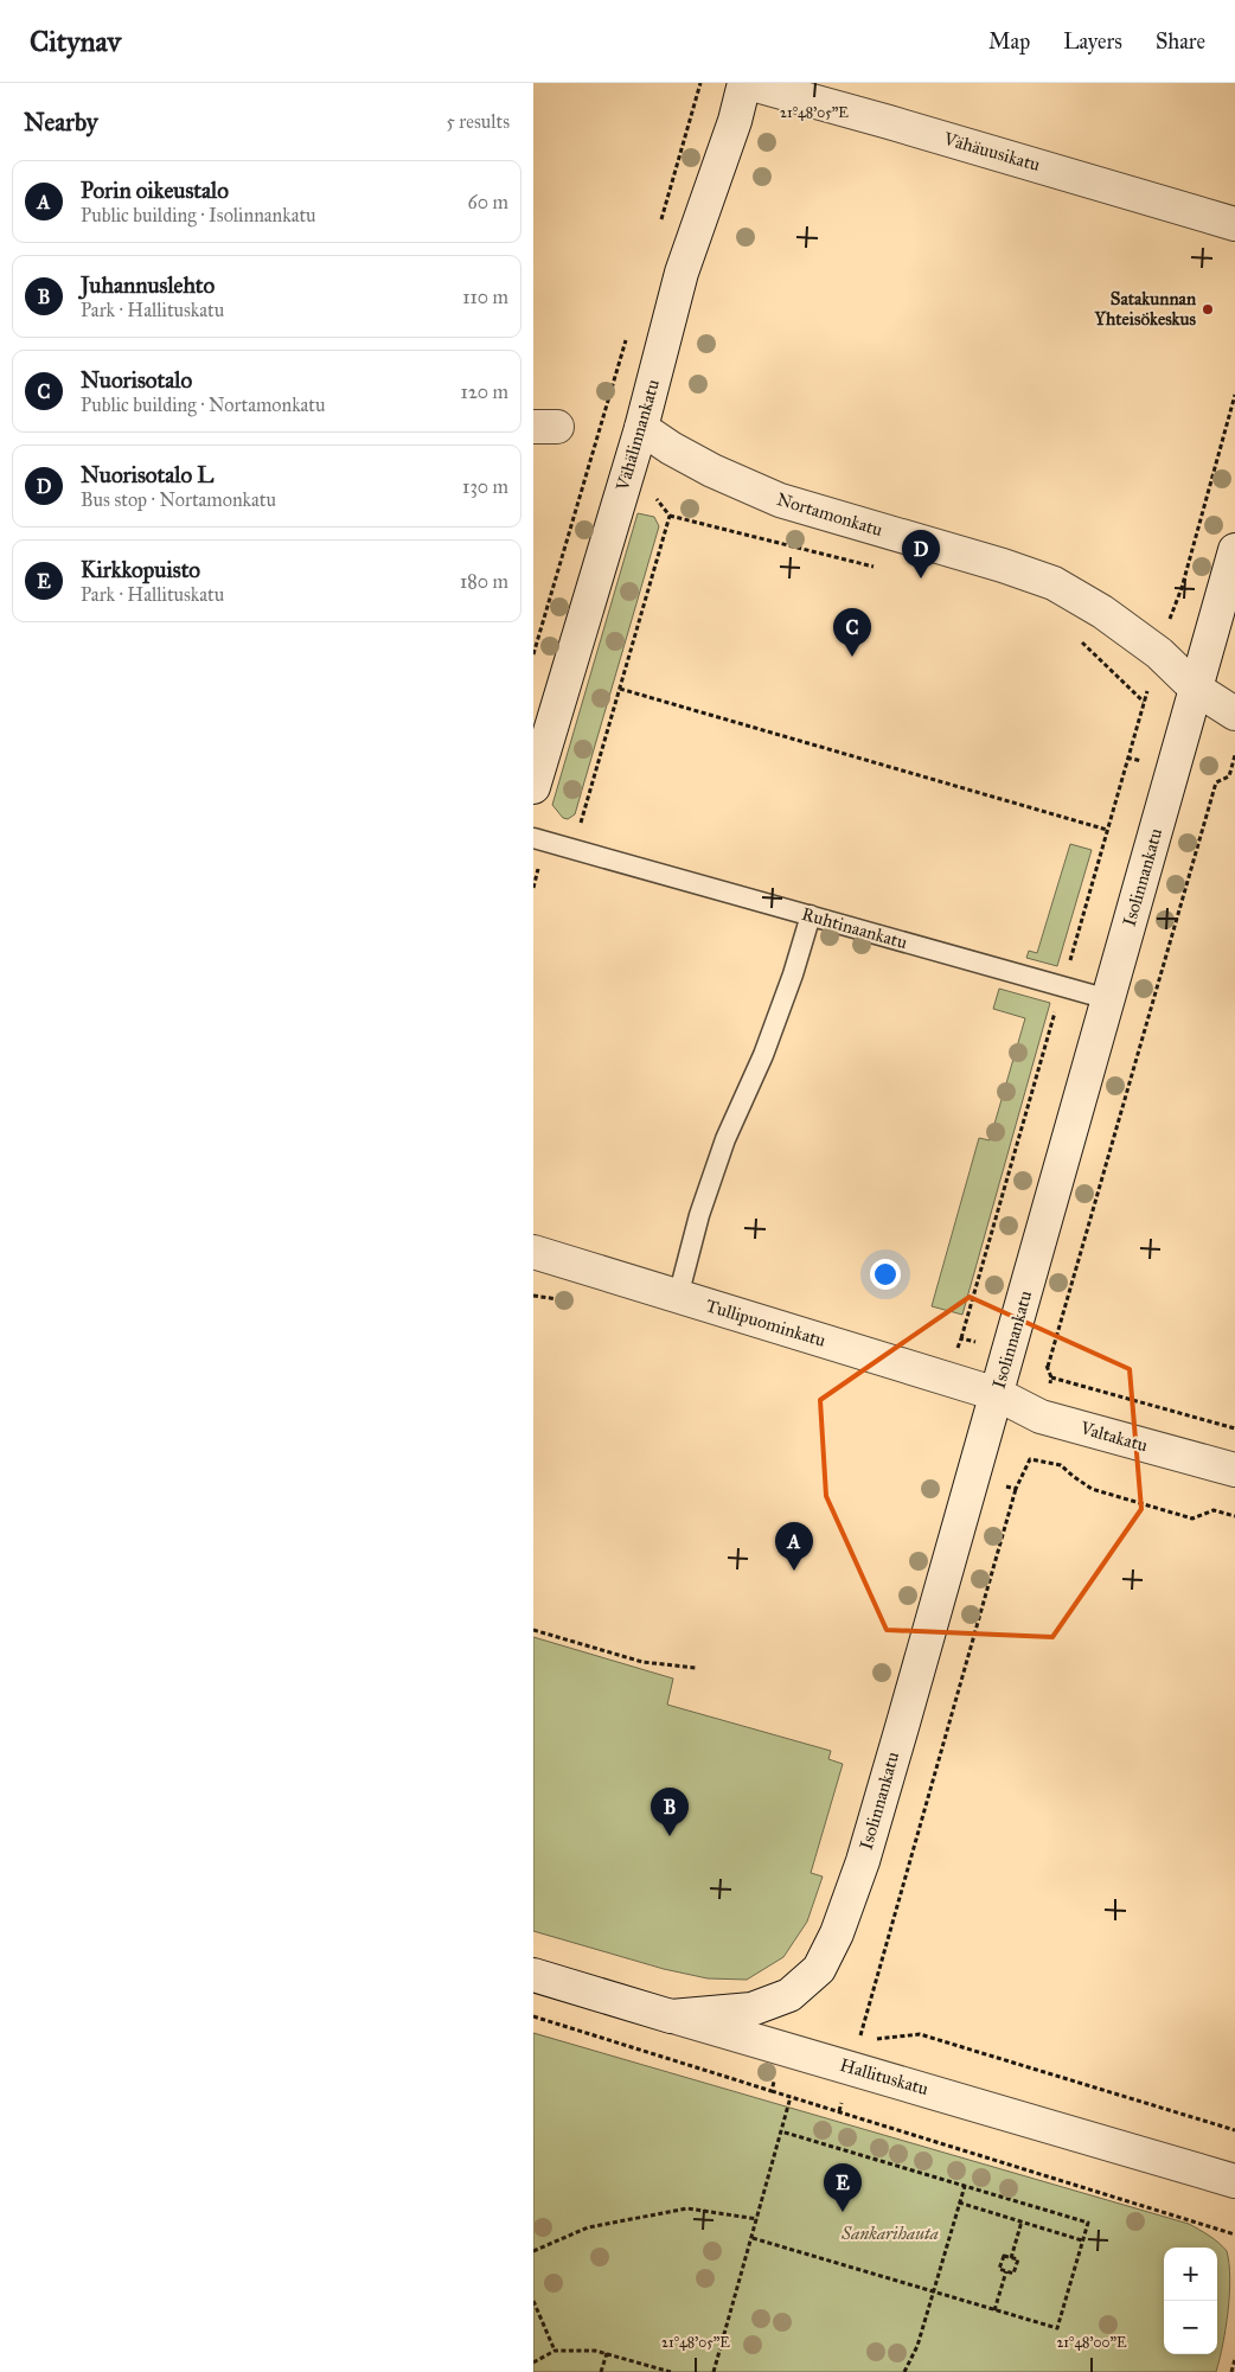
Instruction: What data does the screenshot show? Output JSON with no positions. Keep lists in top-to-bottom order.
{
  "streets": {
    "main road": [
      "Vähäuusikatu",
      "Vähälinnankatu",
      "Nortamonkatu",
      "Isolinnankatu",
      "Tullipuominkatu",
      "Valtakatu",
      "Hallituskatu"
    ],
    "lane": ["Ruhtinaankatu"]
  },
  "crossings": [
    ["Vähäuusikatu", "Vähälinnankatu"],
    ["Vähälinnankatu", "Nortamonkatu"],
    ["Nortamonkatu", "Isolinnankatu"],
    ["Isolinnankatu", "Ruhtinaankatu"],
    ["Isolinnankatu", "Tullipuominkatu"],
    ["Isolinnankatu", "Valtakatu"],
    ["Isolinnankatu", "Hallituskatu"],
    ["Tullipuominkatu", "Valtakatu"]
  ],
  "parks": ["Sankarihauta"],
  "places": ["Satakunnan Yhteisökeskus"],
  "page": {
    "header": "Citynav",
    "nav": ["Map", "Layers", "Share"],
    "heading": ["Nearby", "5 results"],
    "list": [
      {
        "mark": "A",
        "name": "Porin oikeustalo",
        "note": "Public building · Isolinnankatu",
        "value": "60 m"
      },
      {
        "mark": "B",
        "name": "Juhannuslehto",
        "note": "Park · Hallituskatu",
        "value": "110 m"
      },
      {
        "mark": "C",
        "name": "Nuorisotalo",
        "note": "Public building · Nortamonkatu",
        "value": "120 m"
      },
      {
        "mark": "D",
        "name": "Nuorisotalo L",
        "note": "Bus stop · Nortamonkatu",
        "value": "130 m"
      },
      {
        "mark": "E",
        "name": "Kirkkopuisto",
        "note": "Park · Hallituskatu",
        "value": "180 m"
      }
    ],
    "pins": [
      "D",
      "C",
      "A",
      "B",
      "E"
    ],
    "map_buttons": ["+", "−"]
  },
  "coordinates": ["21°48'05\"E", "21°48'00\"E"]
}
